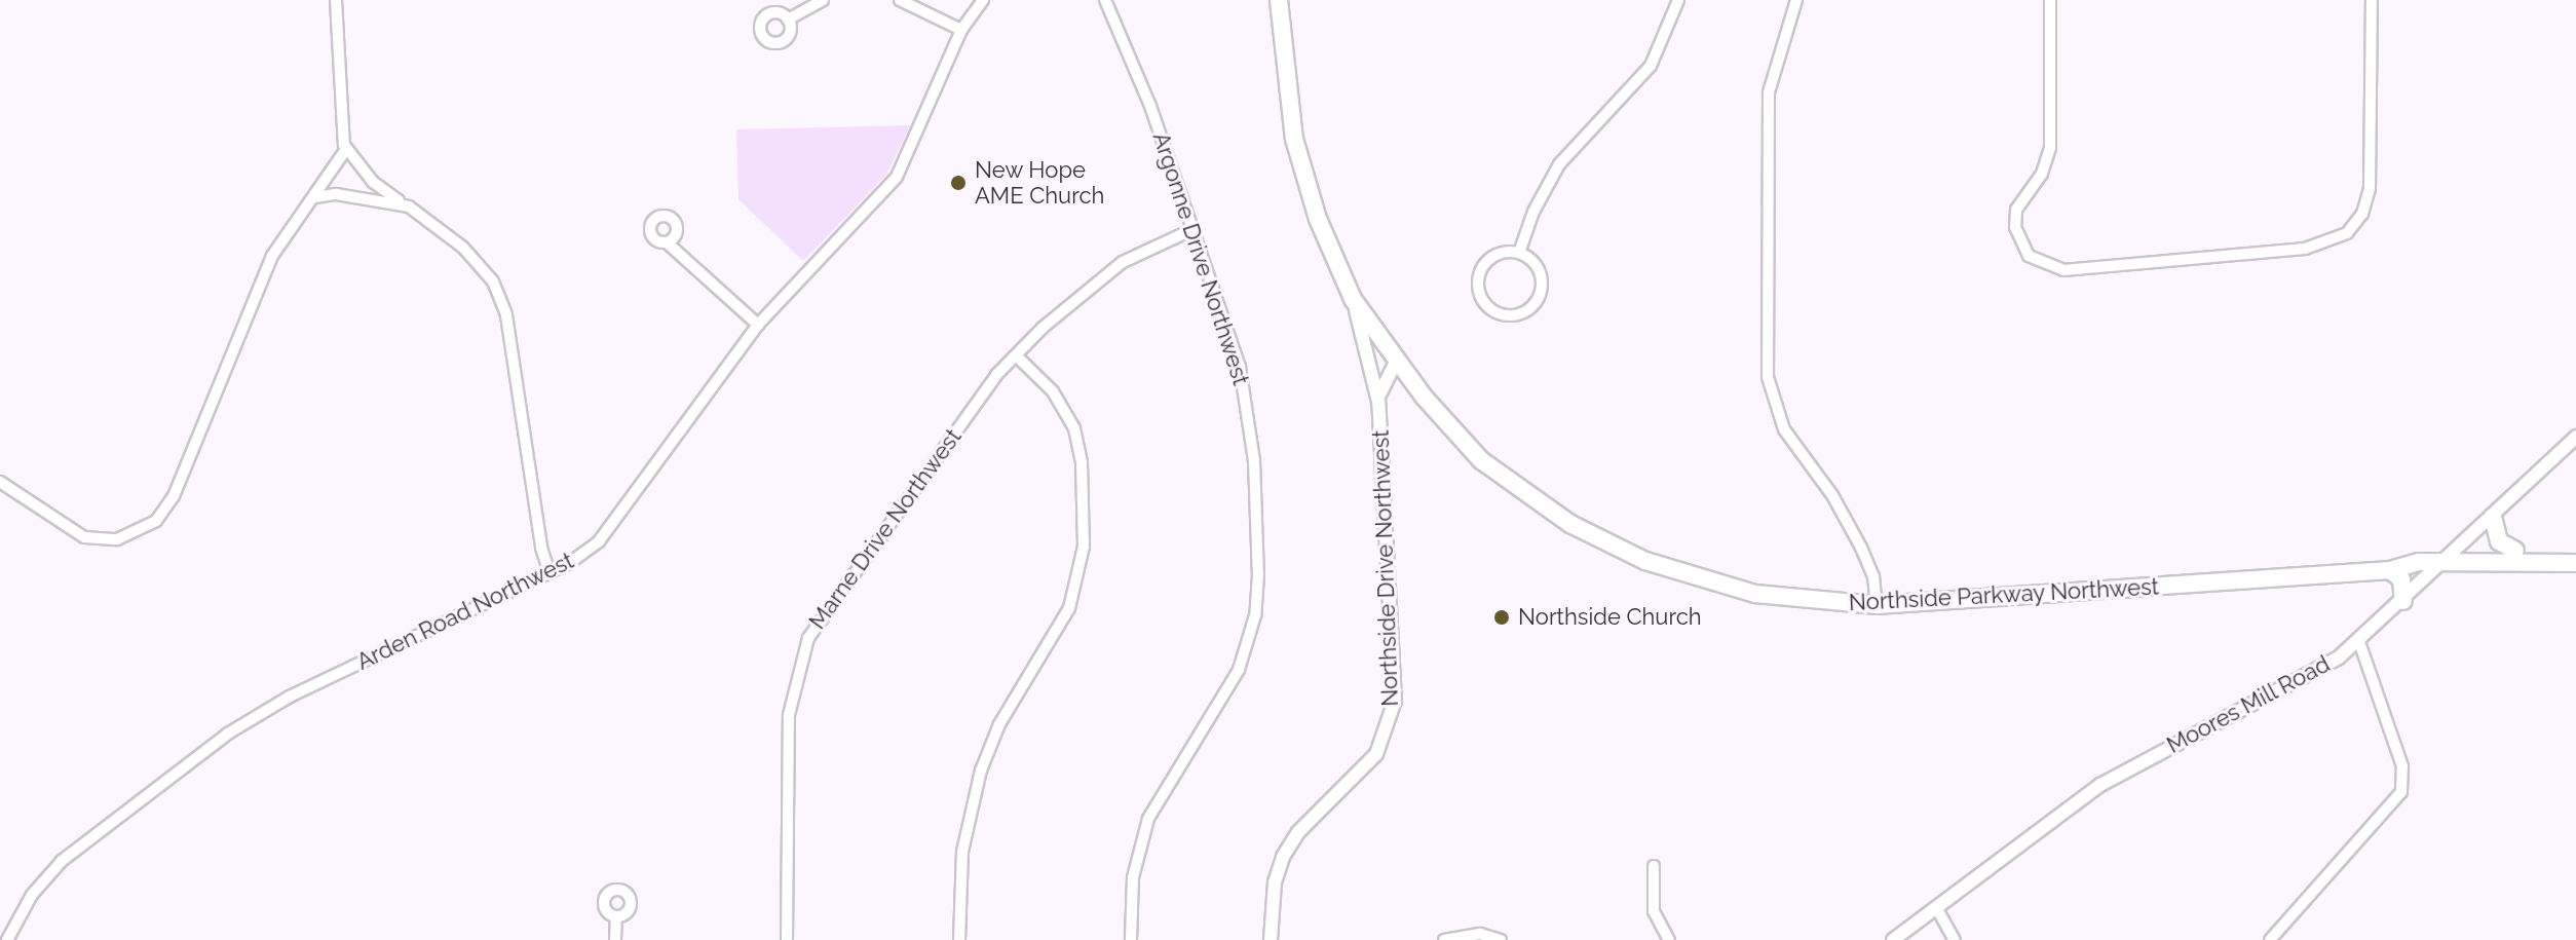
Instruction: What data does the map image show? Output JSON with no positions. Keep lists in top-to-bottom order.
{
  "streets": {
    "main road": ["Northside Drive Northwest", "Northside Parkway Northwest"],
    "street": [
      "Argonne Drive Northwest",
      "Marne Drive Northwest",
      "Arden Road Northwest",
      "Moores Mill Road"
    ]
  },
  "crossings": [
    ["Argonne Drive Northwest", "Marne Drive Northwest"],
    ["Northside Drive Northwest", "Northside Parkway Northwest"],
    ["Northside Parkway Northwest", "Moores Mill Road"]
  ],
  "places": ["New Hope AME Church", "Northside Church"]
}
